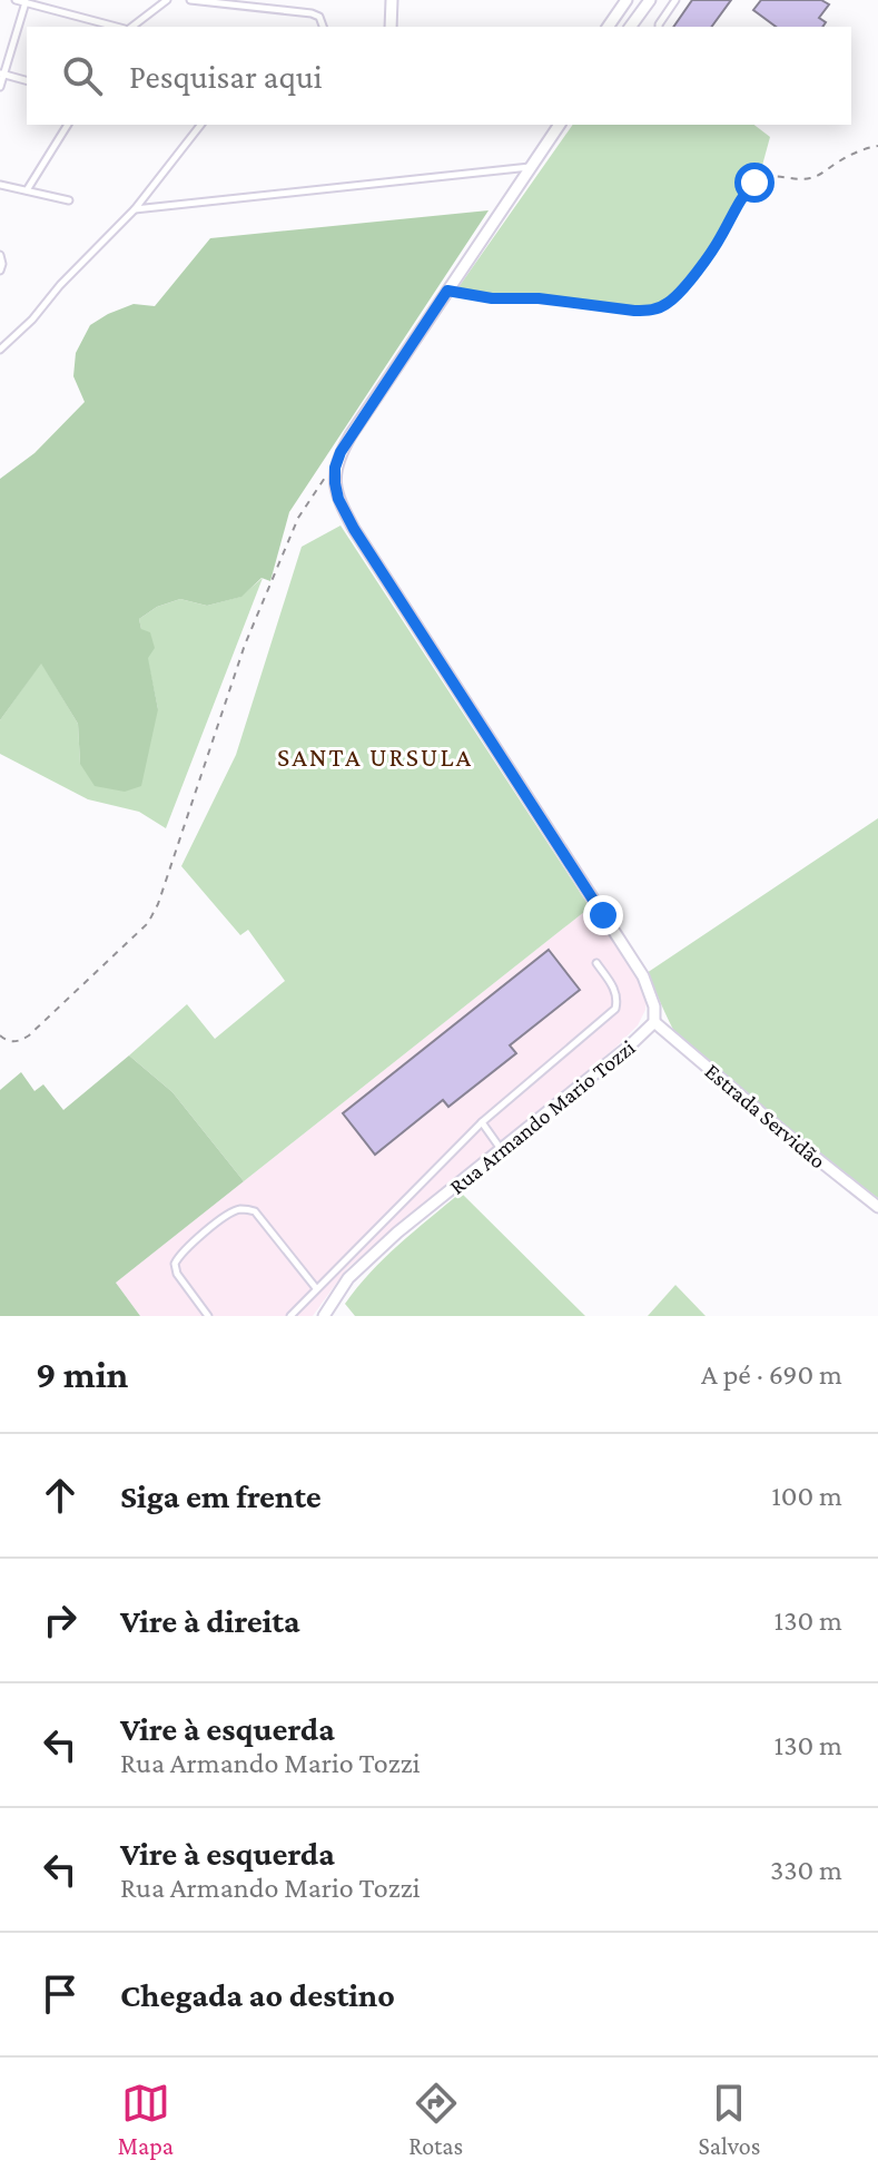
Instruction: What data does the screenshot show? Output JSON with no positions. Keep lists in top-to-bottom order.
{
  "streets": {
    "street": ["Estrada Servidão", "Rua Armando Mario Tozzi"]
  },
  "crossings": [
    ["Estrada Servidão", "Rua Armando Mario Tozzi"]
  ],
  "districts": ["SANTA URSULA"],
  "page": {
    "search": "Pesquisar aqui",
    "heading": ["9 min", "A pé · 690 m"],
    "list": [
      ["Siga em frente", "100 m"],
      ["Vire à direita", "130 m"],
      ["Vire à esquerda", "Rua Armando Mario Tozzi", "130 m"],
      ["Vire à esquerda", "Rua Armando Mario Tozzi", "330 m"],
      "Chegada ao destino"
    ],
    "nav": ["Mapa", "Rotas", "Salvos"]
  }
}
